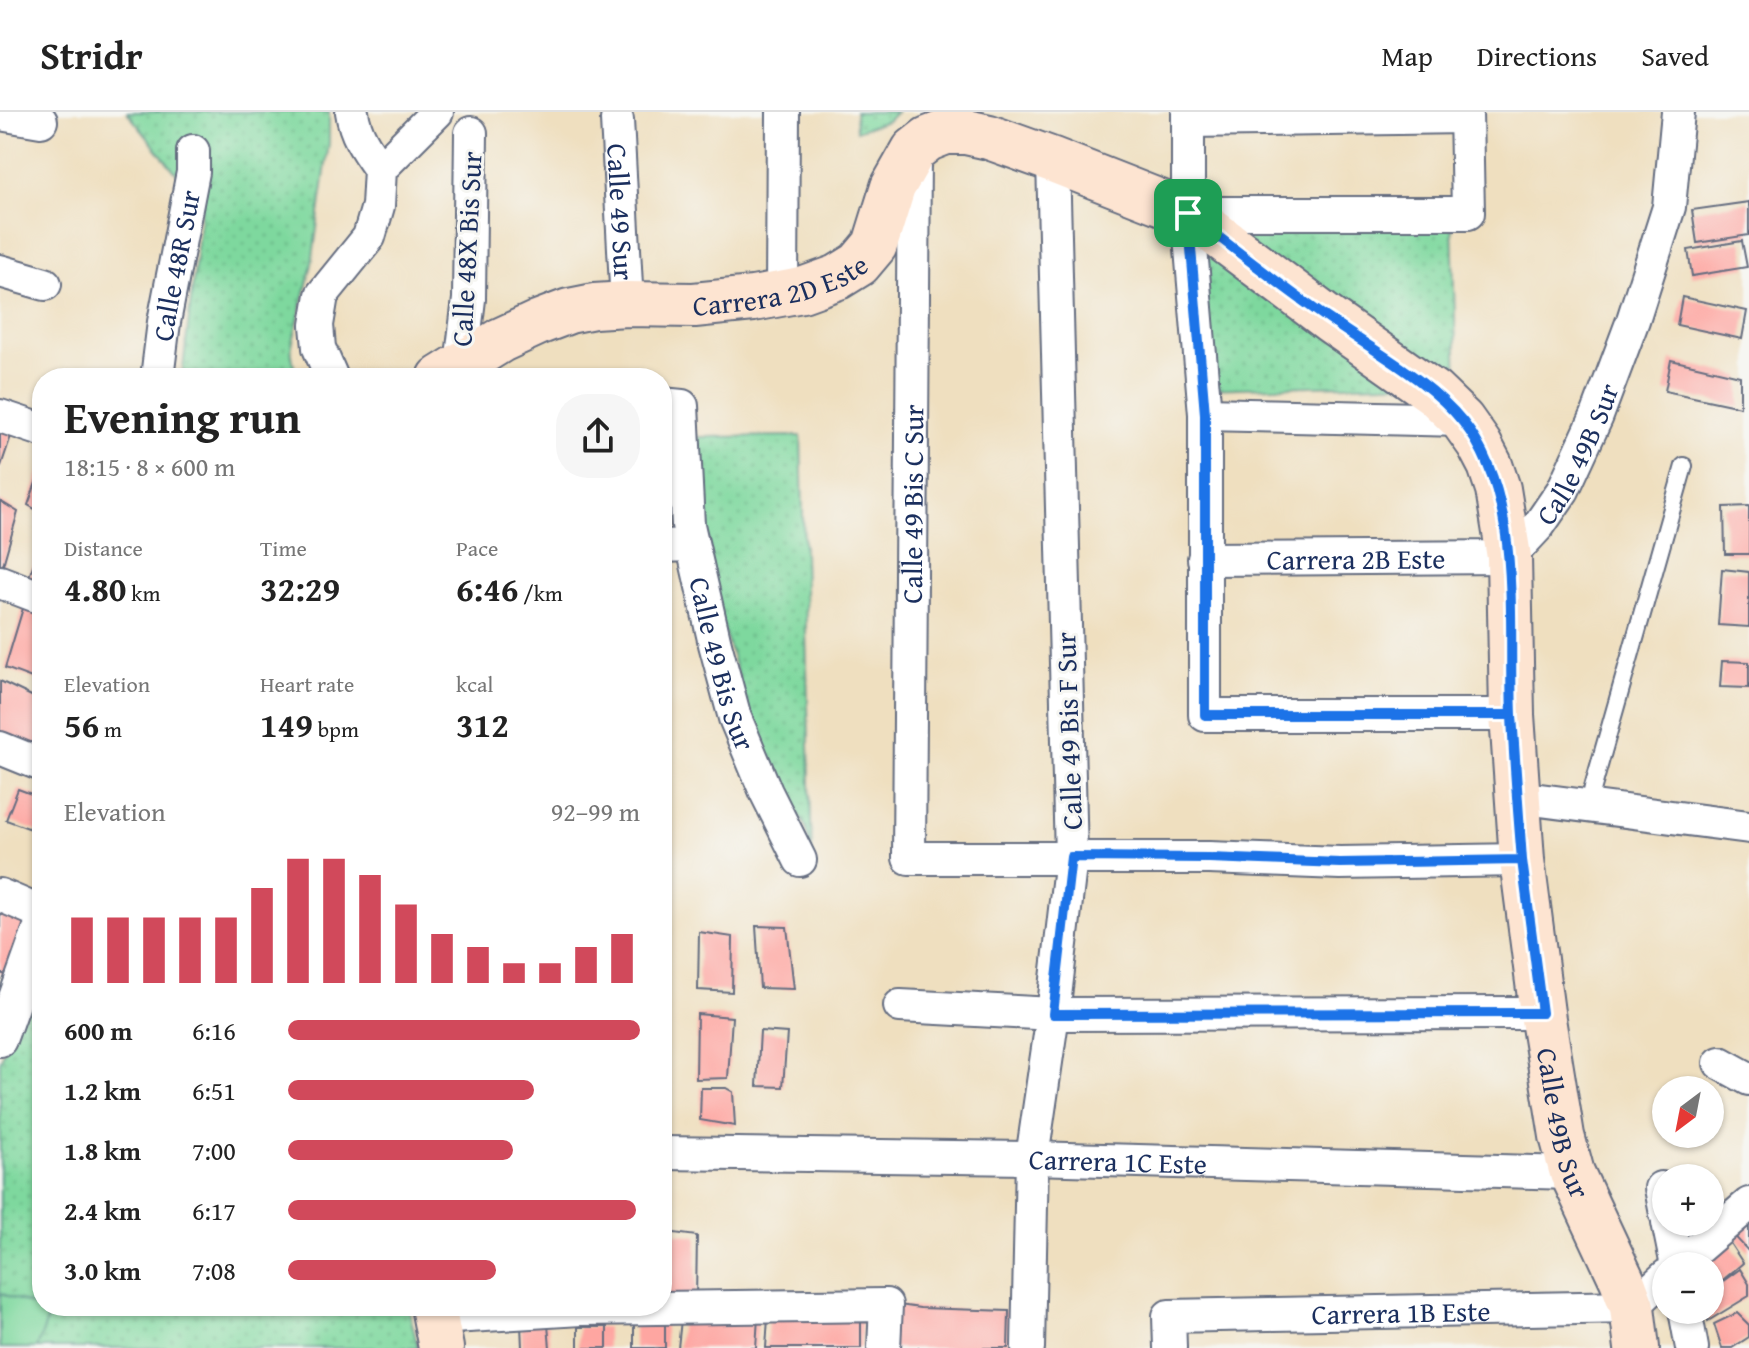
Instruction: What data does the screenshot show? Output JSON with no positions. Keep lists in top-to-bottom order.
{
  "streets": {
    "street": [
      "Calle 49 Sur",
      "Calle 48X Bis Sur",
      "Calle 48R Sur",
      "Carrera 2D Este",
      "Calle 49B Sur",
      "Calle 49 Bis C Sur",
      "Carrera 2B Este",
      "Calle 49 Bis Sur",
      "Calle 49 Bis F Sur",
      "Carrera 1C Este",
      "Carrera 1B Este"
    ]
  },
  "crossings": [
    ["Calle 49 Sur", "Carrera 2D Este"],
    ["Carrera 2D Este", "Calle 49 Bis C Sur"],
    ["Calle 49B Sur", "Carrera 2B Este"],
    ["Calle 49B Sur", "Carrera 1C Este"],
    ["Calle 49B Sur", "Carrera 1B Este"],
    ["Calle 49 Bis C Sur", "Calle 49 Bis F Sur"],
    ["Calle 49 Bis F Sur", "Carrera 1C Este"]
  ],
  "north": "bottom left",
  "page": {
    "header": "Stridr",
    "nav": ["Map", "Directions", "Saved"],
    "heading": ["Evening run", "18:15 · 8 × 600 m"],
    "stats": [
      ["Distance", "4.80 km"],
      ["Time", "32:29"],
      ["Pace", "6:46 /km"],
      ["Elevation", "56 m"],
      ["Heart rate", "149 bpm"],
      ["kcal", "312"]
    ],
    "chart": ["Elevation", "92–99 m"],
    "list": [
      {
        "name": "600 m",
        "note": "6:16"
      },
      {
        "name": "1.2 km",
        "note": "6:51"
      },
      {
        "name": "1.8 km",
        "note": "7:00"
      },
      {
        "name": "2.4 km",
        "note": "6:17"
      },
      {
        "name": "3.0 km",
        "note": "7:08"
      }
    ],
    "map_buttons": ["+", "−"]
  }
}
